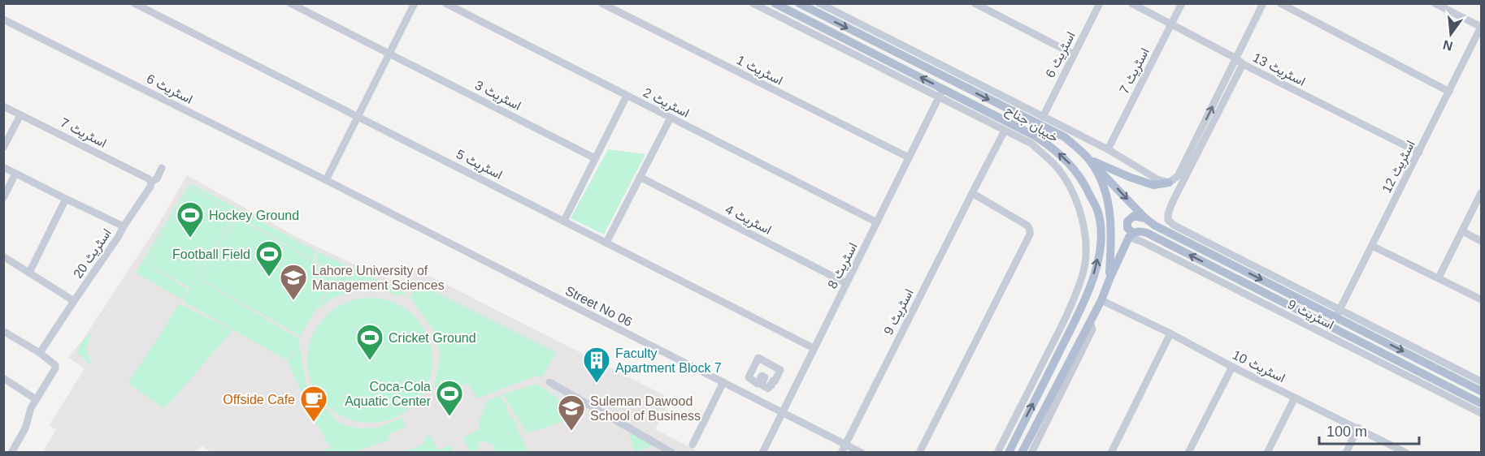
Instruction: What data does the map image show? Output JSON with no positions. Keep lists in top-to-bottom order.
{
  "streets": {
    "main road": ["خیبان جناح"],
    "street": [
      "اسٹریٹ 6",
      "اسٹریٹ 13",
      "اسٹریٹ 1",
      "اسٹریٹ 7",
      "اسٹریٹ 3",
      "اسٹریٹ 2",
      "اسٹریٹ 5",
      "اسٹریٹ 12",
      "اسٹریٹ 4",
      "اسٹریٹ 20",
      "اسٹریٹ 8",
      "Street No 06",
      "اسٹریٹ 9",
      "اسٹریٹ 10"
    ]
  },
  "crossings": [
    ["اسٹریٹ 6", "Street No 06"],
    ["اسٹریٹ 13", "اسٹریٹ 7"],
    ["اسٹریٹ 13", "اسٹریٹ 12"],
    ["اسٹریٹ 1", "اسٹریٹ 8"],
    ["اسٹریٹ 7", "اسٹریٹ 20"],
    ["اسٹریٹ 2", "اسٹریٹ 8"],
    ["خیبان جناح", "اسٹریٹ 8"],
    ["خیبان جناح", "اسٹریٹ 9"],
    ["خیبان جناح", "اسٹریٹ 10"],
    ["اسٹریٹ 5", "اسٹریٹ 8"],
    ["اسٹریٹ 4", "اسٹریٹ 8"],
    ["اسٹریٹ 8", "Street No 06"],
    ["Street No 06", "اسٹریٹ 9"]
  ],
  "places": {
    "sports": [
      "Hockey Ground",
      "Football Field",
      "Cricket Ground",
      "Coca-Cola Aquatic Center"
    ],
    "school or university": ["Lahore University of Management Sciences", "Suleman Dawood School of Business"],
    "building": ["Faculty Apartment Block 7"],
    "cafe": ["Offside Cafe"]
  },
  "scale_bar": "100 m",
  "north": "bottom"
}
